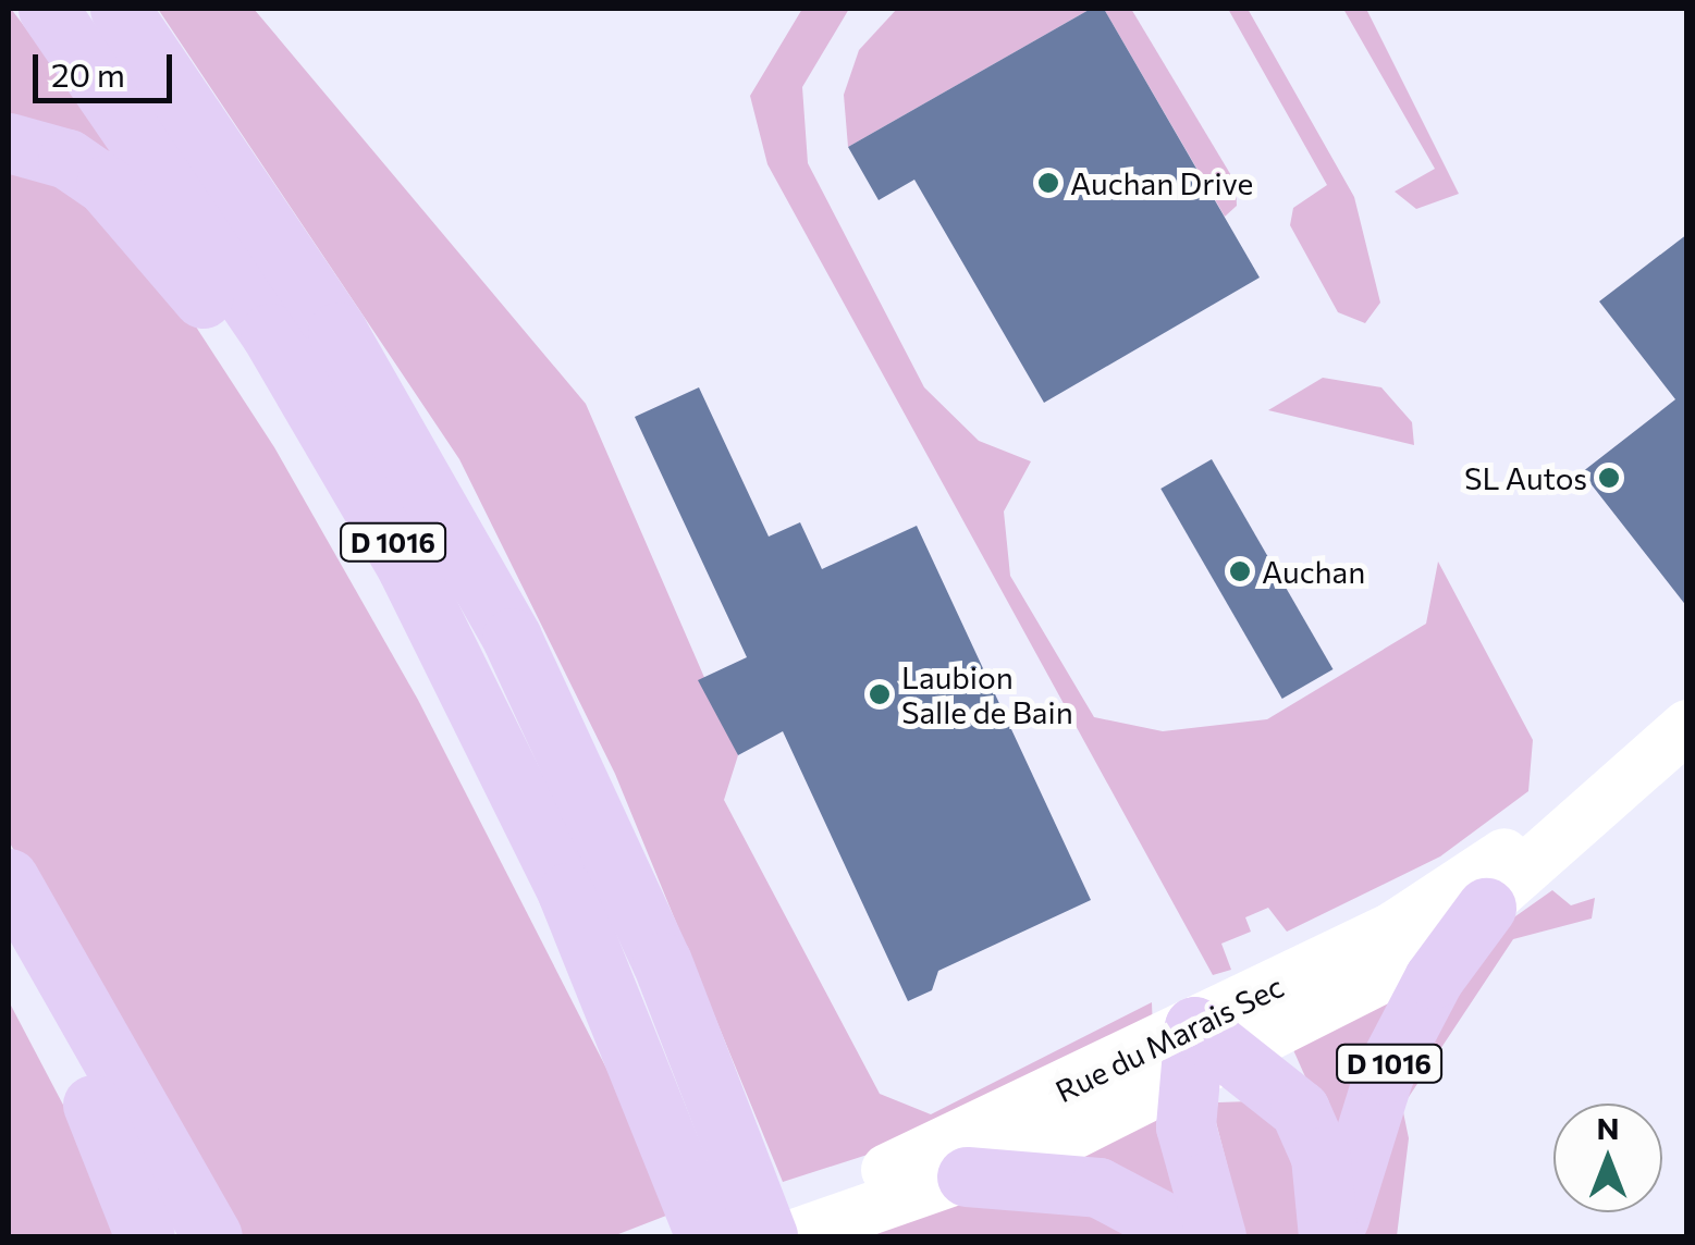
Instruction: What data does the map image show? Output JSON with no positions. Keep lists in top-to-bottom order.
{
  "streets": {
    "highway": ["D 1016"],
    "street": ["Rue du Marais Sec"]
  },
  "crossings": [
    ["D 1016", "Rue du Marais Sec"]
  ],
  "places": [
    "Auchan Drive",
    "SL Autos",
    "Auchan",
    "Laubion Salle de Bain"
  ],
  "scale_bar": "20 m",
  "north": "top"
}
